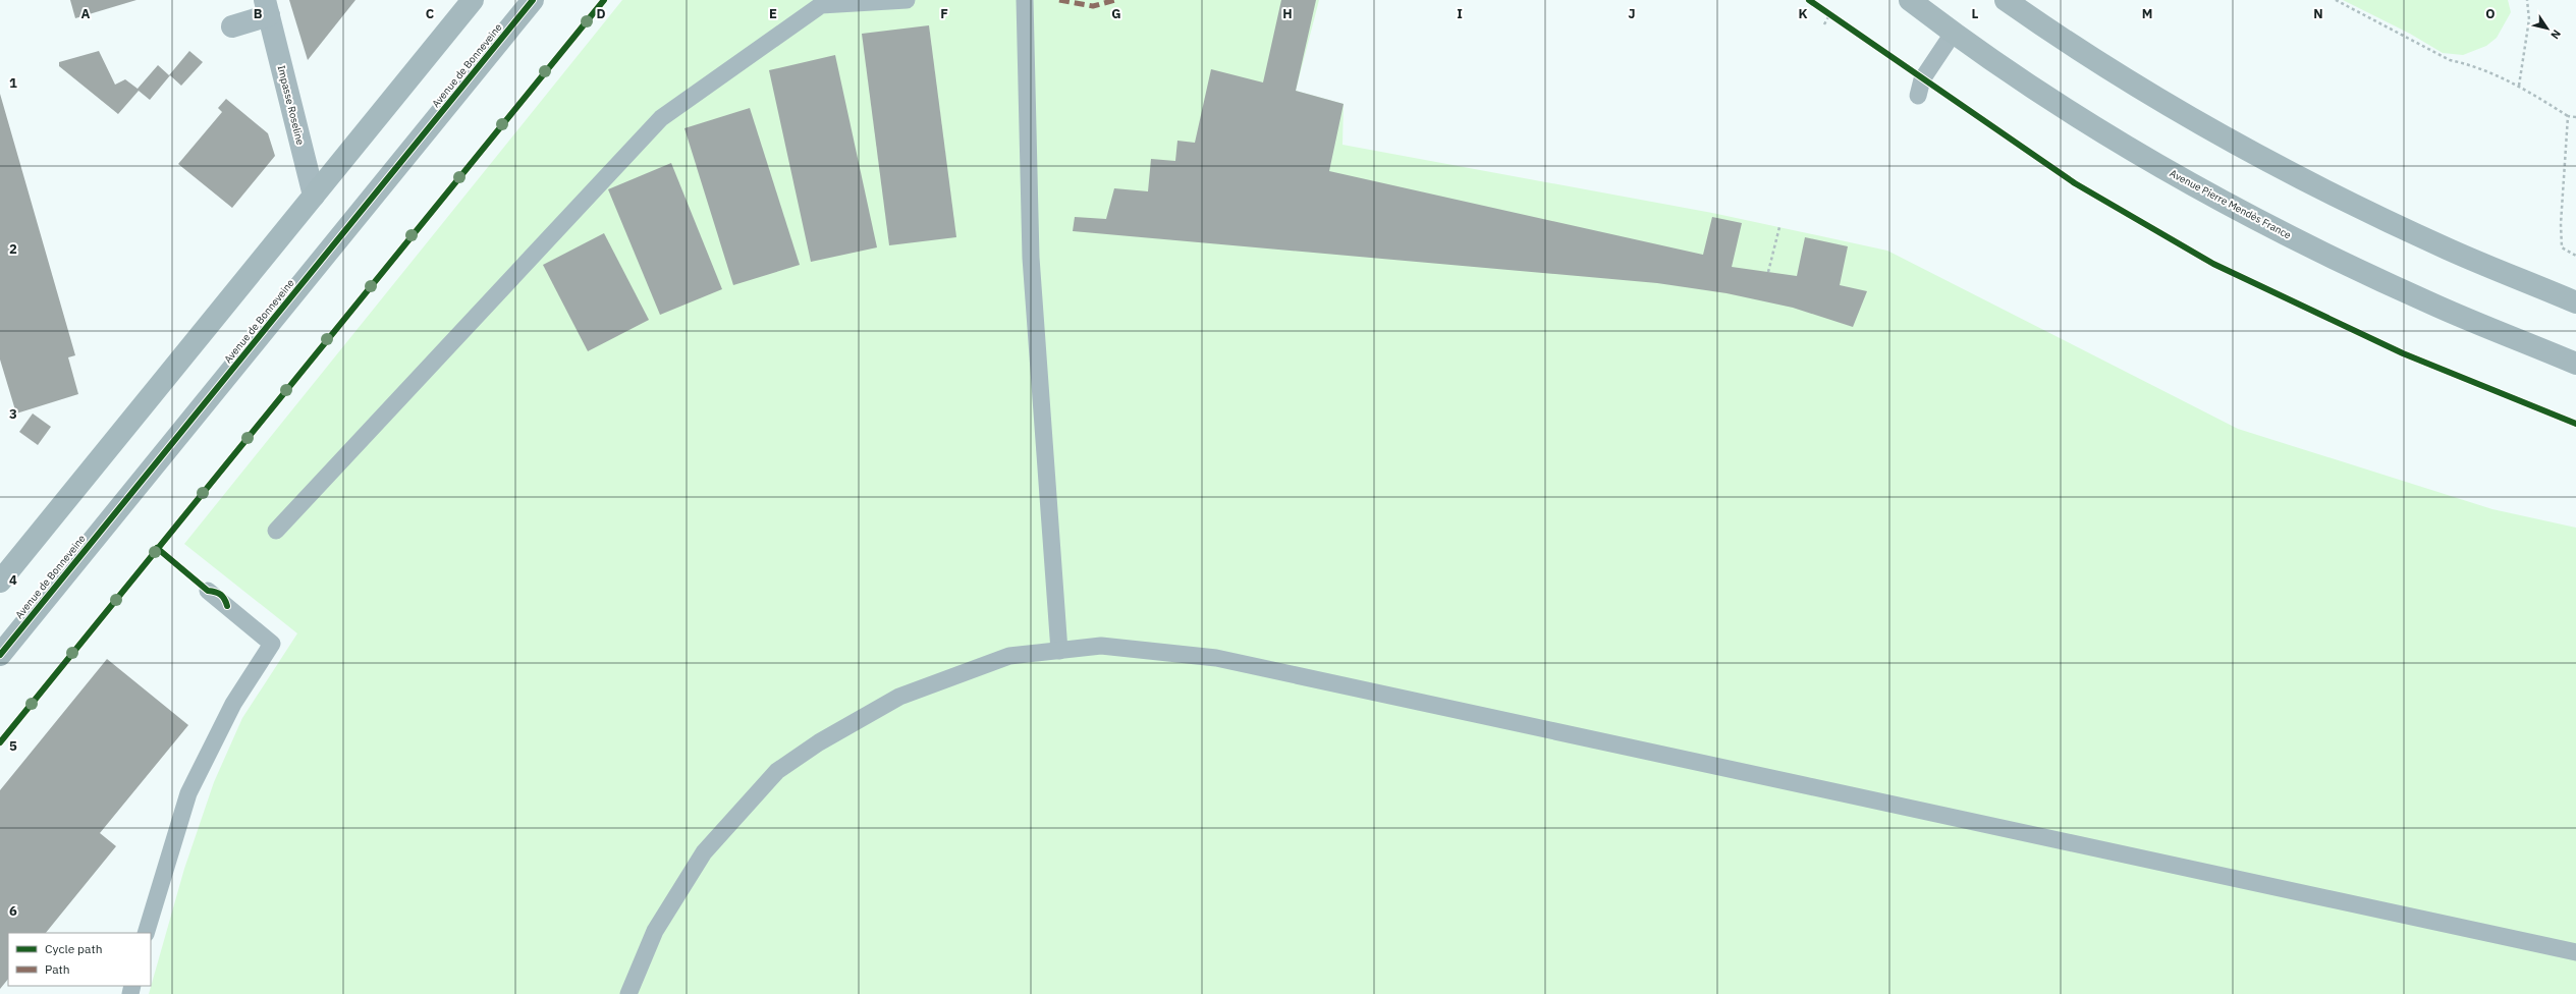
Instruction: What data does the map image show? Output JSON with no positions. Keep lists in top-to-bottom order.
{
  "streets": {
    "street": ["Avenue de Bonneveine", "Impasse Roseline", "Avenue Pierre Mendès France"]
  },
  "legend": ["Cycle path", "Path"],
  "north": "bottom right",
  "grid": {
    "columns": [
      "A",
      "B",
      "C",
      "D",
      "E",
      "F",
      "G",
      "H",
      "I",
      "J",
      "K",
      "L",
      "M",
      "N",
      "O"
    ],
    "rows": [
      "1",
      "2",
      "3",
      "4",
      "5",
      "6"
    ]
  }
}
